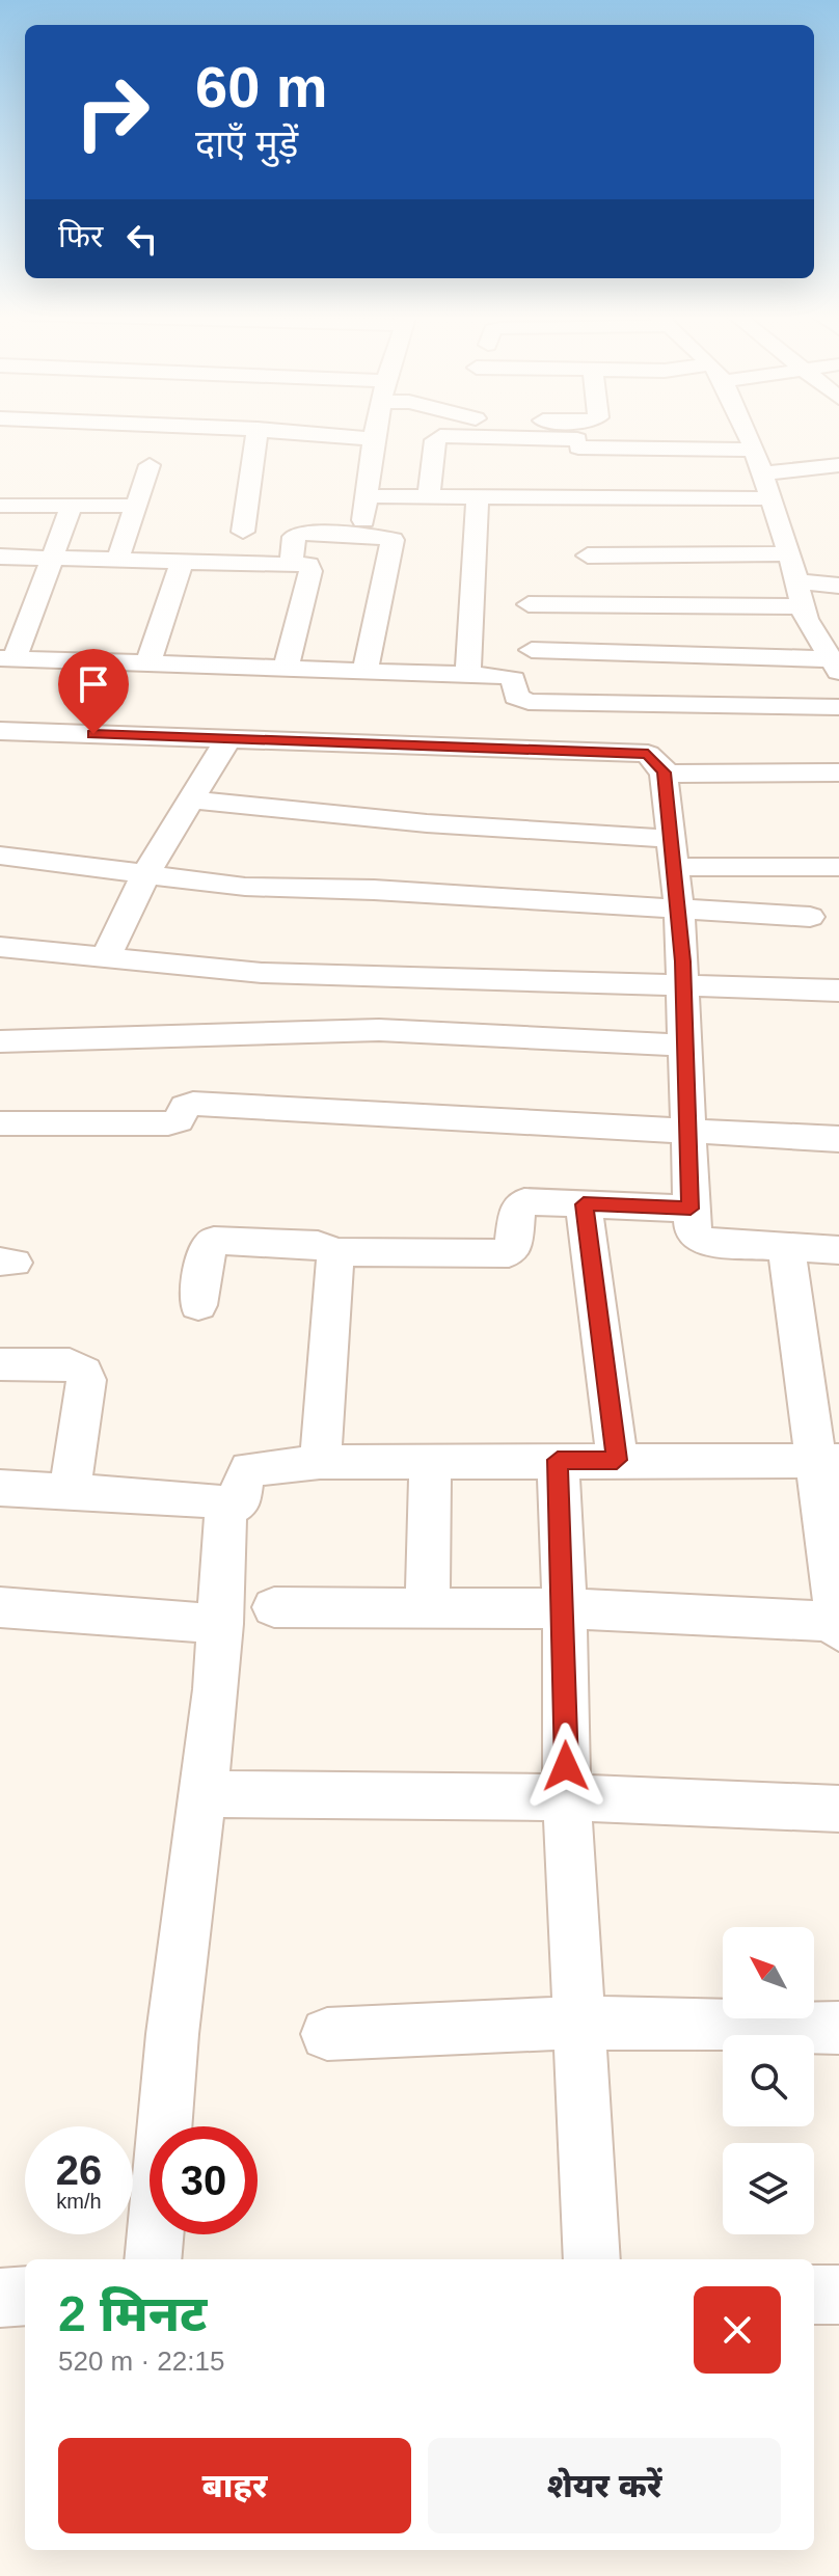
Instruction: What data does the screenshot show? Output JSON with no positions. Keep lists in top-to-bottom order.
{
  "north": "top left",
  "page": {
    "turn": ["60 m", "दाएँ मुड़ें"],
    "then": "फिर",
    "speed": "26 km/h",
    "limit": "30",
    "heading": ["2 मिनट", "520 m · 22:15"],
    "buttons": ["बाहर", "शेयर करें"]
  }
}
